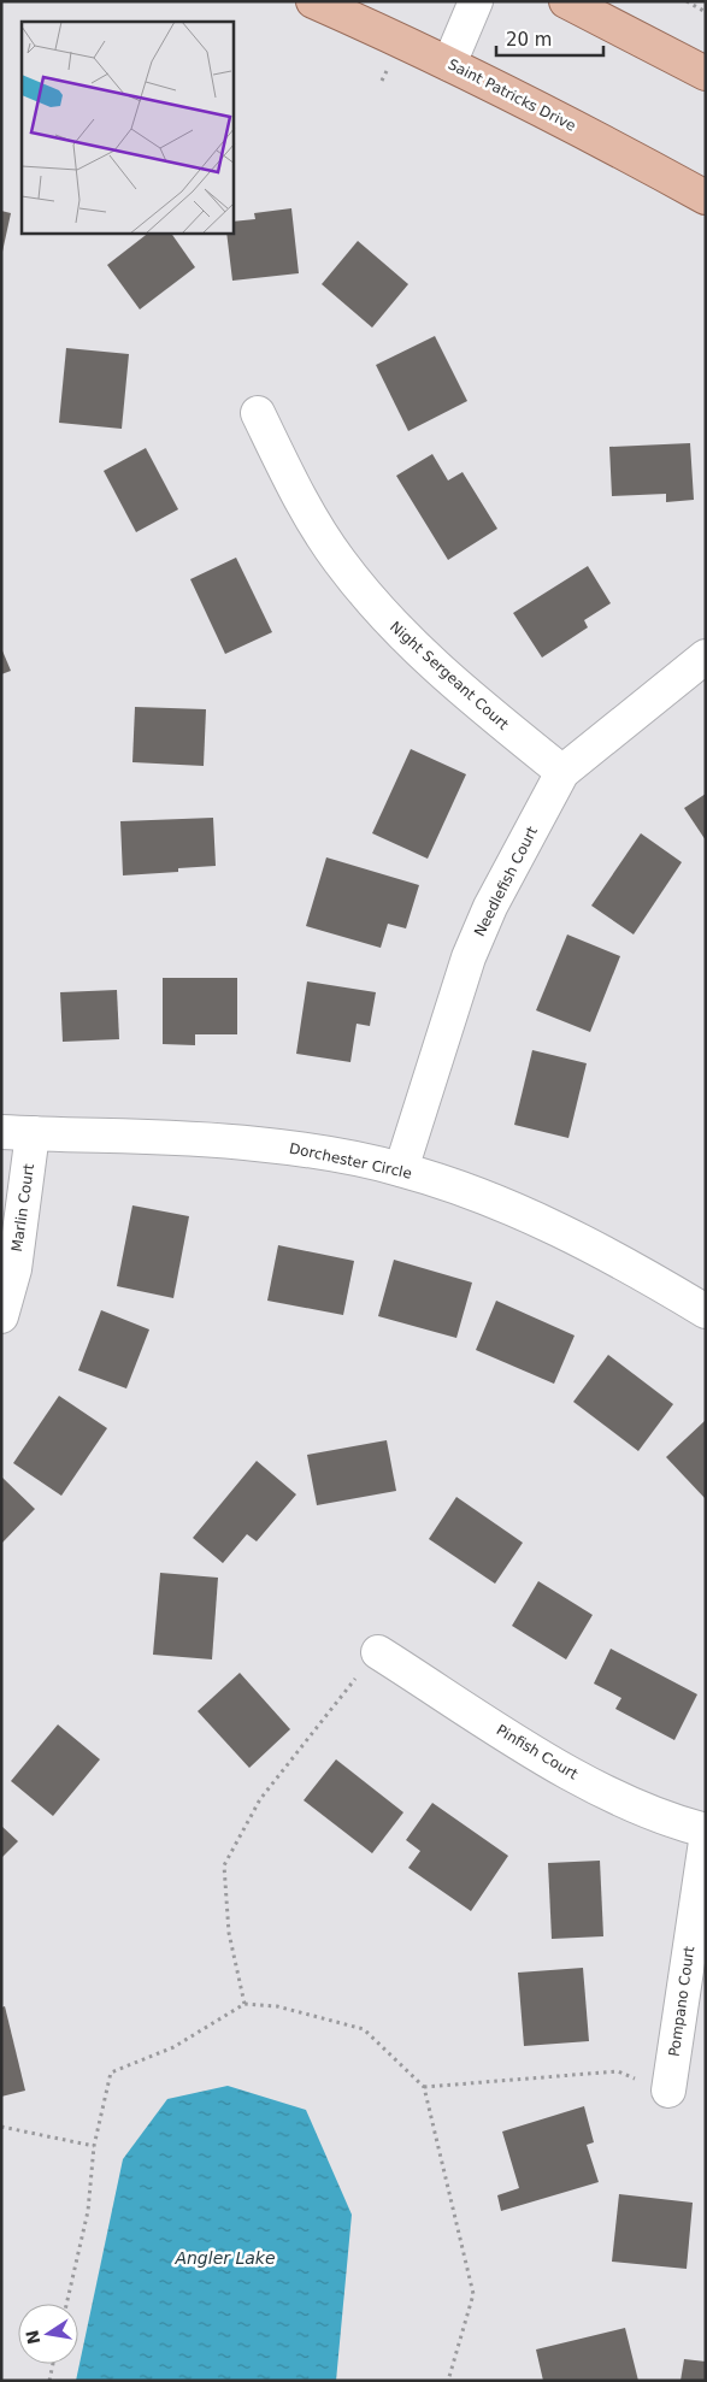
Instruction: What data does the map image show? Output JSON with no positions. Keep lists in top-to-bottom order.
{
  "streets": {
    "main road": ["Saint Patricks Drive"],
    "street": [
      "Night Sergeant Court",
      "Needlefish Court",
      "Dorchester Circle",
      "Marlin Court",
      "Pinfish Court",
      "Pompano Court"
    ]
  },
  "crossings": [
    ["Night Sergeant Court", "Needlefish Court"],
    ["Needlefish Court", "Dorchester Circle"],
    ["Dorchester Circle", "Marlin Court"]
  ],
  "water": ["Angler Lake"],
  "scale_bar": "20 m",
  "north": "left"
}
